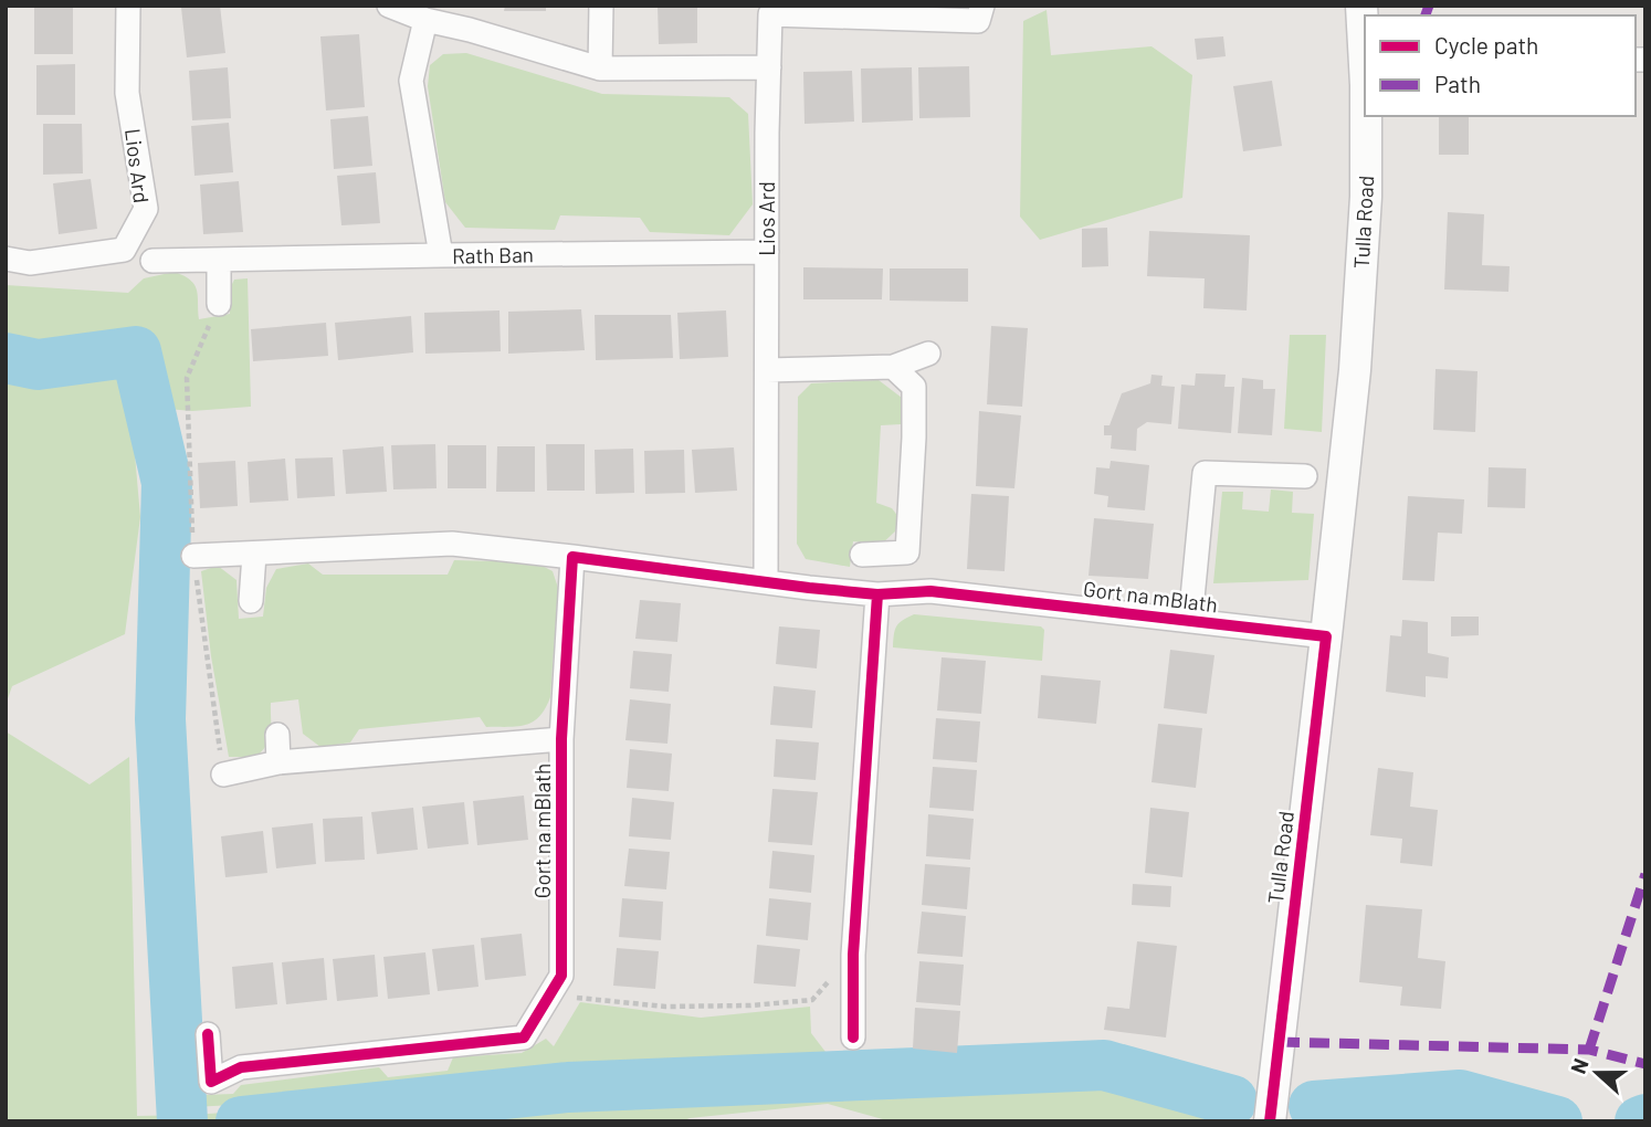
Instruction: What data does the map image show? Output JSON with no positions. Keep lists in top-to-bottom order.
{
  "streets": {
    "main road": ["Tulla Road"],
    "street": ["Lios Ard", "Rath Ban", "Gort na mBlath"]
  },
  "crossings": [
    ["Lios Ard", "Rath Ban"],
    ["Tulla Road", "Gort na mBlath"]
  ],
  "legend": ["Cycle path", "Path"],
  "north": "left"
}
